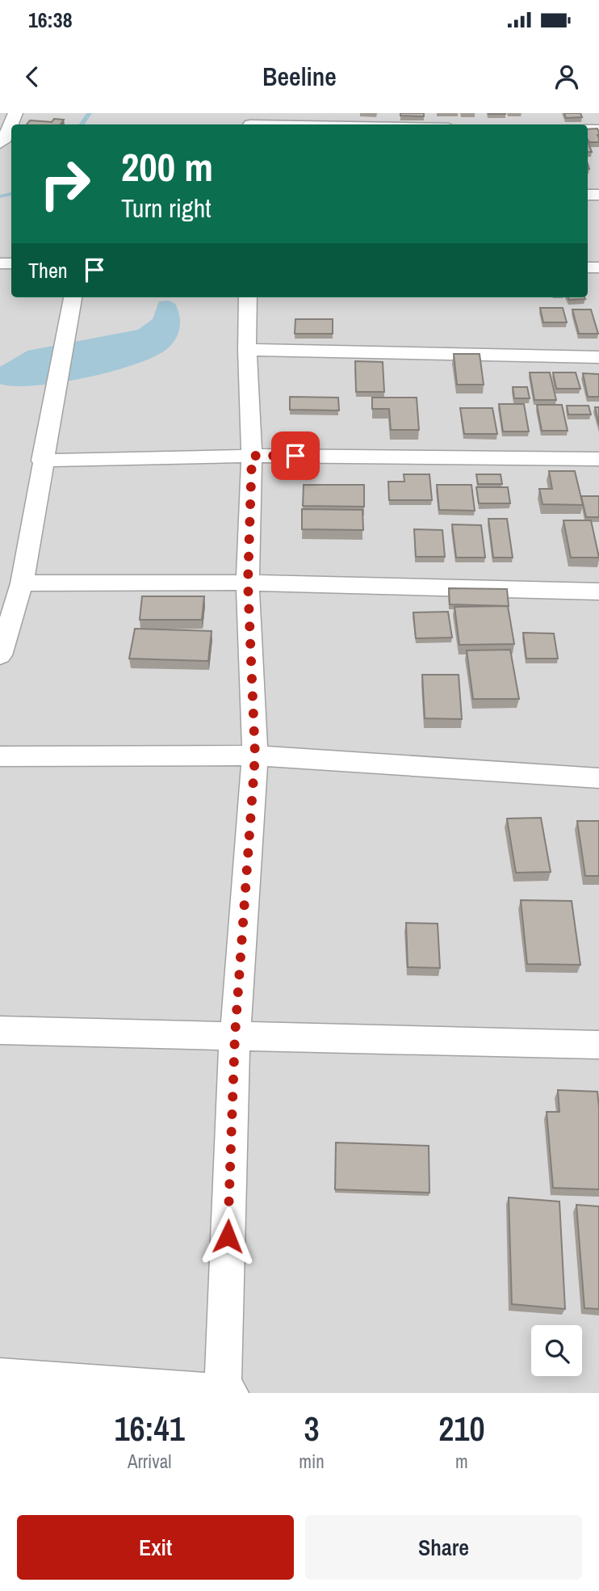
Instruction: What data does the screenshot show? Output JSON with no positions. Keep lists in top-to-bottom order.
{
  "page": {
    "status": "16:38",
    "header": "Beeline",
    "turn": ["200 m", "Turn right"],
    "then": "Then",
    "eta": [
      "16:41",
      "Arrival",
      "3",
      "min",
      "210",
      "m"
    ],
    "buttons": ["Exit", "Share"]
  }
}
